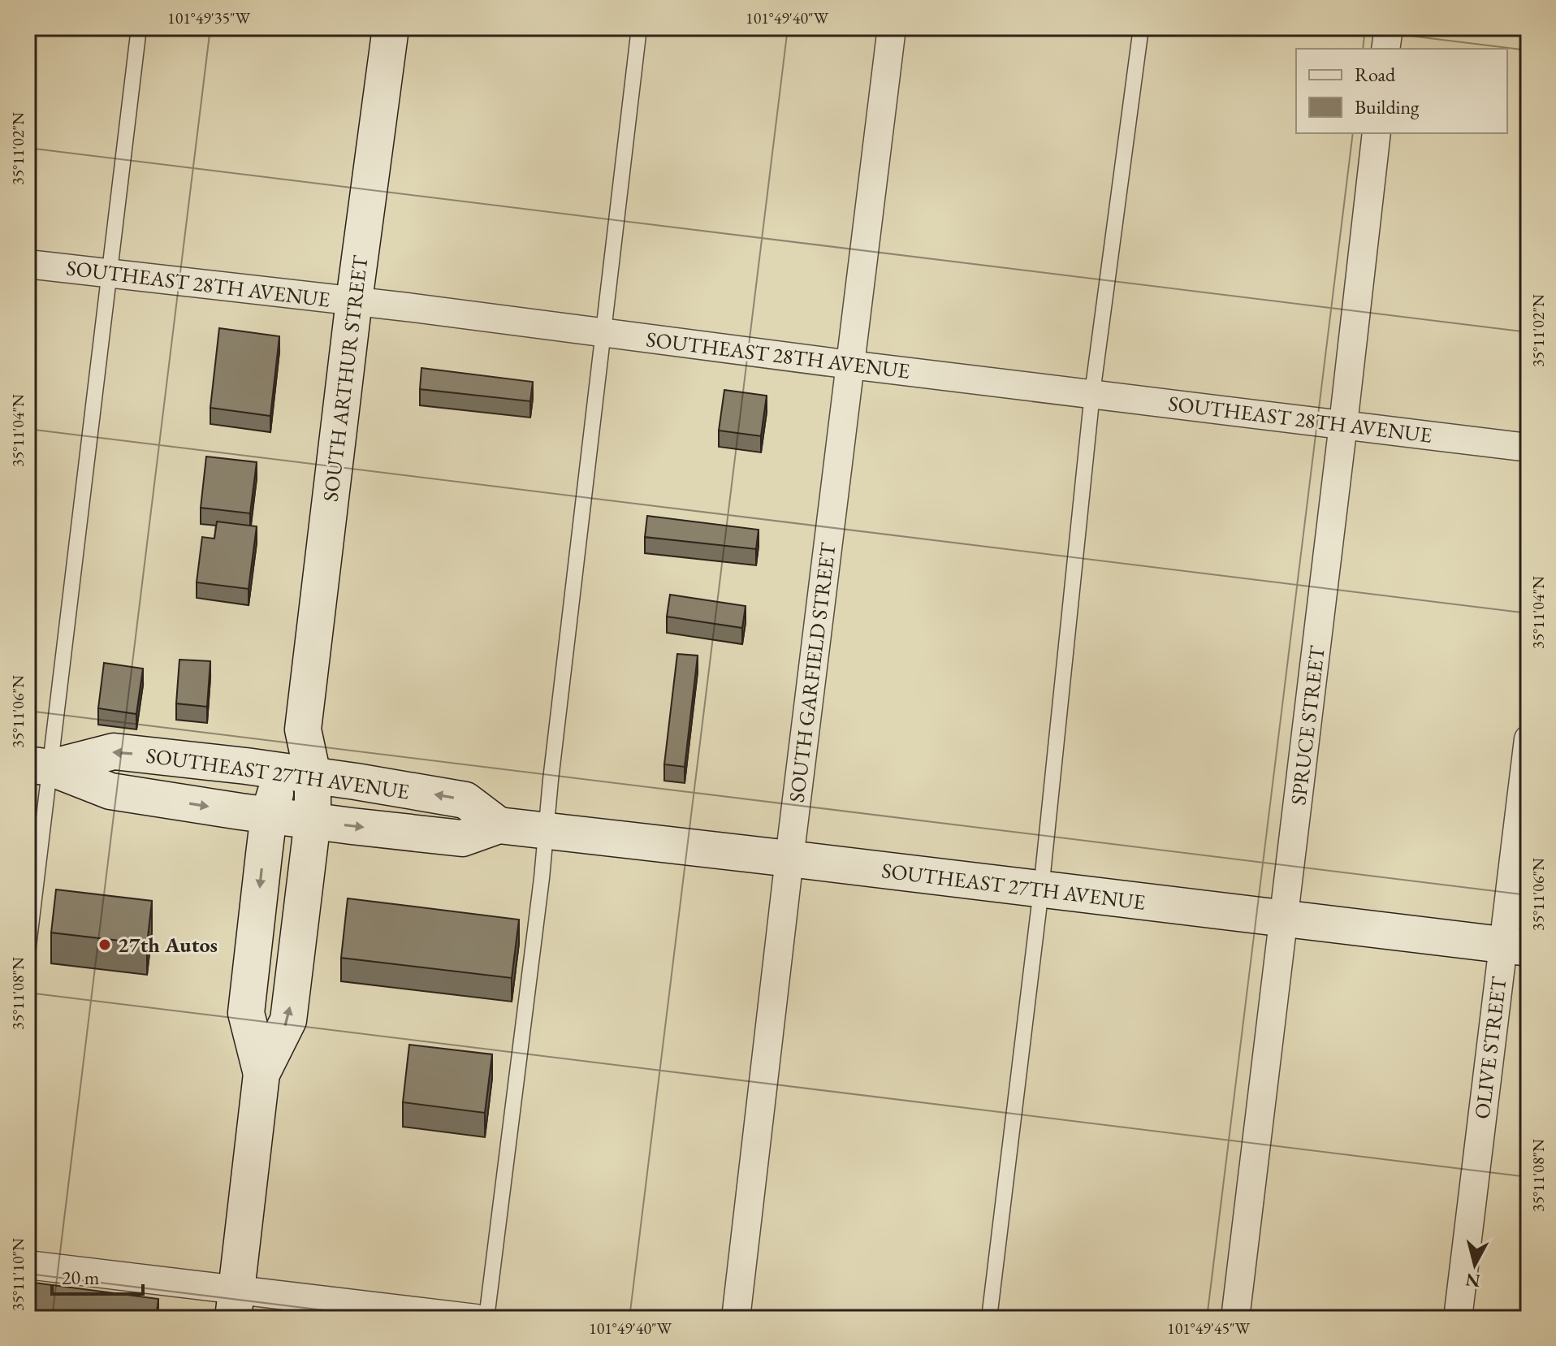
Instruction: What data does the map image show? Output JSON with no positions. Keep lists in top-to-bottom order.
{
  "streets": {
    "main road": ["SOUTH ARTHUR STREET", "SOUTHEAST 27TH AVENUE"],
    "street": [
      "SOUTHEAST 28TH AVENUE",
      "SOUTH GARFIELD STREET",
      "SPRUCE STREET",
      "OLIVE STREET"
    ]
  },
  "crossings": [
    ["SOUTHEAST 28TH AVENUE", "SOUTH ARTHUR STREET"],
    ["SOUTHEAST 28TH AVENUE", "SOUTH GARFIELD STREET"],
    ["SOUTHEAST 28TH AVENUE", "SPRUCE STREET"],
    ["SOUTH ARTHUR STREET", "SOUTHEAST 27TH AVENUE"],
    ["SOUTH GARFIELD STREET", "SOUTHEAST 27TH AVENUE"],
    ["SPRUCE STREET", "SOUTHEAST 27TH AVENUE"],
    ["SOUTHEAST 27TH AVENUE", "OLIVE STREET"]
  ],
  "places": ["27th Autos"],
  "legend": ["Road", "Building"],
  "scale_bar": "20 m",
  "north": "bottom",
  "coordinates": [
    "101°49'35\"W",
    "101°49'40\"W",
    "35°11'02\"N",
    "35°11'04\"N",
    "35°11'06\"N",
    "35°11'08\"N",
    "35°11'10\"N",
    "101°49'45\"W"
  ]
}
